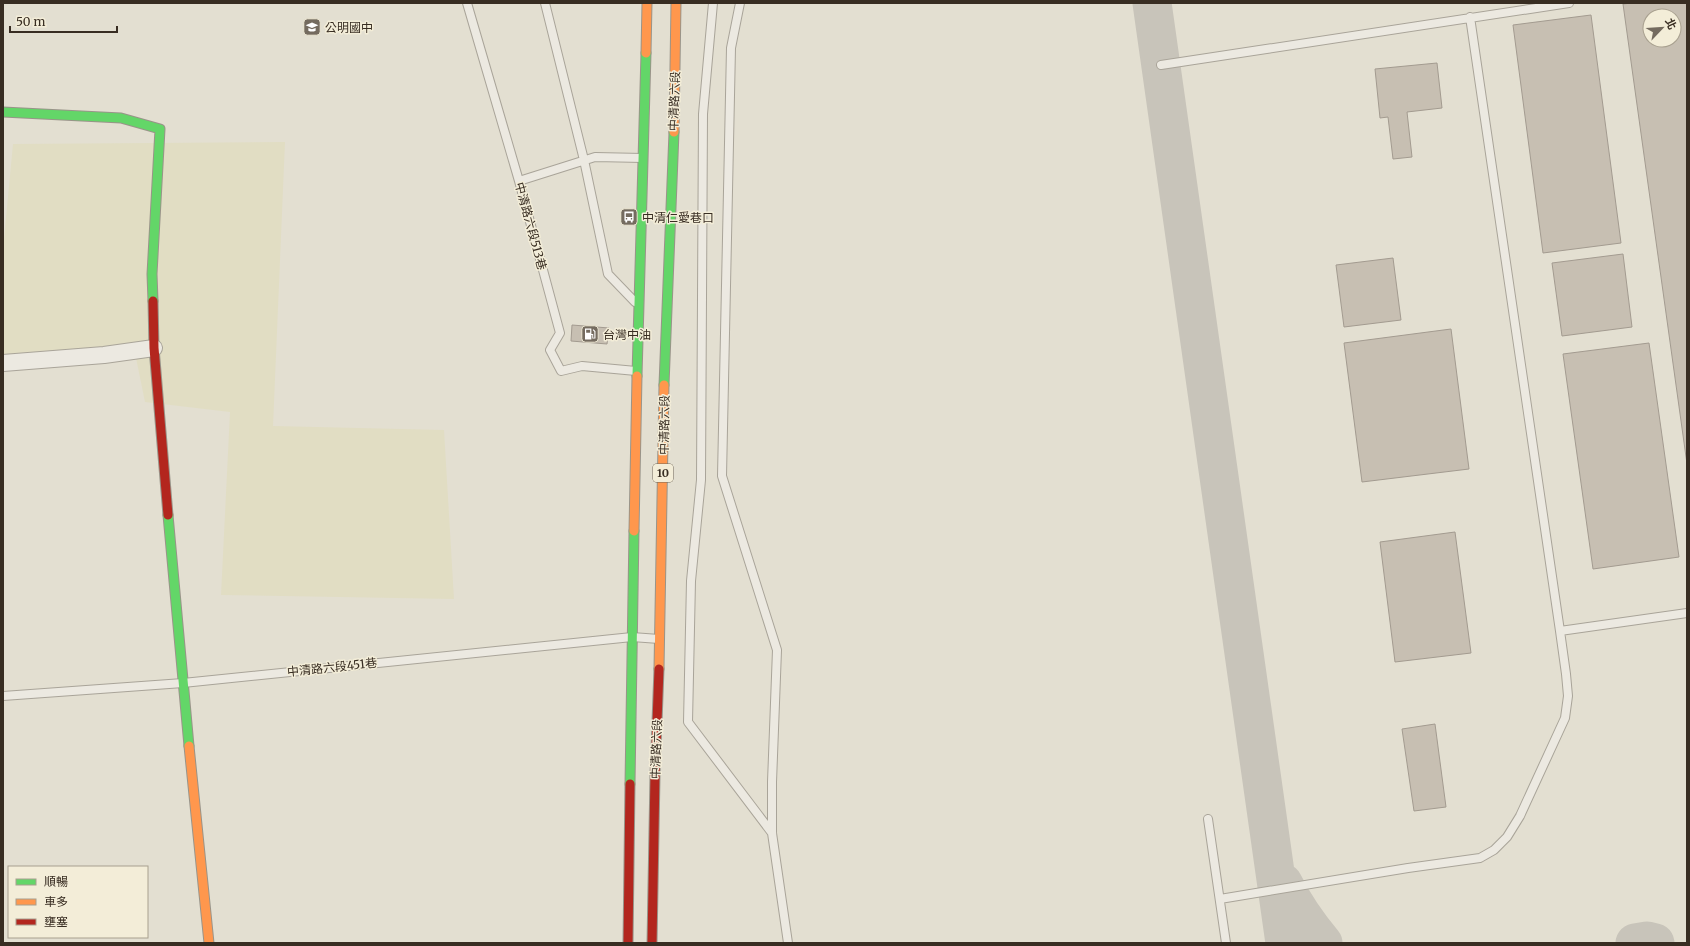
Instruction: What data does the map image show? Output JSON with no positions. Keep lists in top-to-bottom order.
{
  "streets": {
    "main road": ["中清路六段", "10"],
    "lane": ["中清路六段513巷", "中清路六段451巷"]
  },
  "crossings": [
    ["中清路六段", "中清路六段513巷"],
    ["中清路六段", "中清路六段451巷"]
  ],
  "places": {
    "school or university": ["公明國中"],
    "bus stop": ["中清仁愛巷口"],
    "fuel station": ["台灣中油"]
  },
  "legend": ["順暢", "車多", "壅塞"],
  "scale_bar": "50 m",
  "north": "top right"
}
